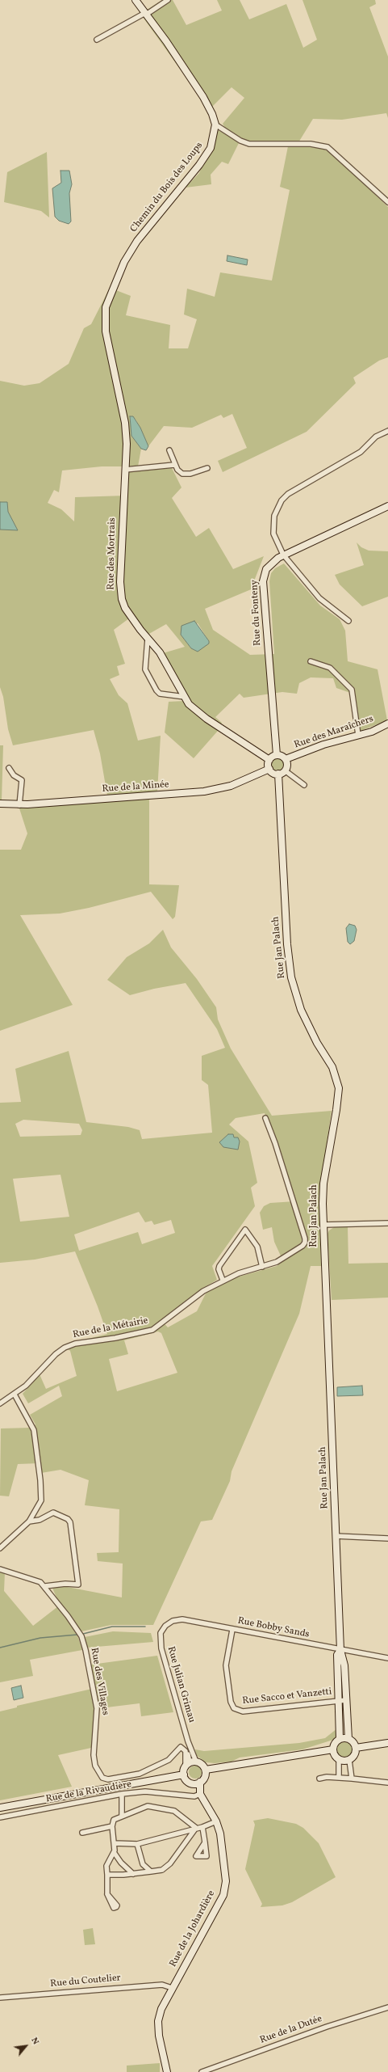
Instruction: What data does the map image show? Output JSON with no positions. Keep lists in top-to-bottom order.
{
  "streets": {
    "street": [
      "Chemin du Bois des Loups",
      "Rue des Mortrais",
      "Rue du Fonteny",
      "Rue des Maraîchers",
      "Rue de la Minée",
      "Rue Jan Palach",
      "Rue de la Métairie",
      "Rue Bobby Sands",
      "Rue des Villages",
      "Rue Julian Grimau",
      "Rue Sacco et Vanzetti",
      "Rue de la Rivaudière",
      "Rue de la Johardière",
      "Rue du Coutelier",
      "Rue de la Dutée"
    ]
  },
  "crossings": [
    ["Chemin du Bois des Loups", "Rue des Mortrais"],
    ["Rue des Mortrais", "Rue du Fonteny"],
    ["Rue des Mortrais", "Rue des Maraîchers"],
    ["Rue des Mortrais", "Rue de la Minée"],
    ["Rue des Mortrais", "Rue Jan Palach"],
    ["Rue du Fonteny", "Rue des Maraîchers"],
    ["Rue du Fonteny", "Rue de la Minée"],
    ["Rue du Fonteny", "Rue Jan Palach"],
    ["Rue des Maraîchers", "Rue de la Minée"],
    ["Rue des Maraîchers", "Rue Jan Palach"],
    ["Rue de la Minée", "Rue Jan Palach"],
    ["Rue Jan Palach", "Rue Bobby Sands"],
    ["Rue Jan Palach", "Rue Sacco et Vanzetti"],
    ["Rue Bobby Sands", "Rue Julian Grimau"],
    ["Rue Bobby Sands", "Rue Sacco et Vanzetti"],
    ["Rue des Villages", "Rue Julian Grimau"],
    ["Rue Julian Grimau", "Rue de la Johardière"],
    ["Rue de la Rivaudière", "Rue de la Johardière"],
    ["Rue de la Johardière", "Rue du Coutelier"]
  ],
  "north": "top right"
}
